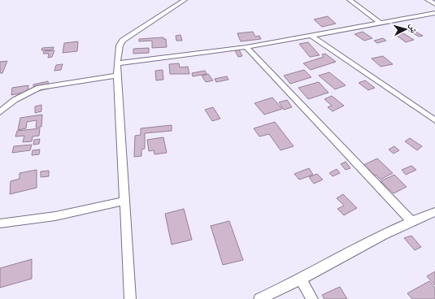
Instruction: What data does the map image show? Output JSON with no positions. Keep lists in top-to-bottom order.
{
  "north": "right"
}
